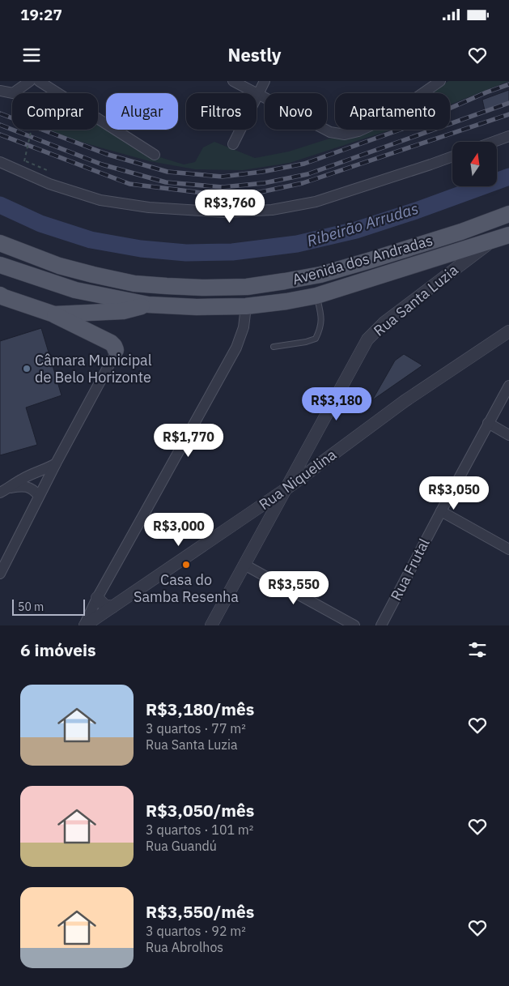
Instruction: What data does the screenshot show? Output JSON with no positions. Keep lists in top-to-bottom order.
{
  "streets": {
    "main road": ["Avenida dos Andradas"],
    "street": ["Rua Santa Luzia", "Rua Niquelina", "Rua Frutal"]
  },
  "crossings": [
    ["Avenida dos Andradas", "Rua Santa Luzia"],
    ["Rua Santa Luzia", "Rua Niquelina"]
  ],
  "water": ["Ribeirão Arrudas"],
  "places": ["Câmara Municipal de Belo Horizonte", "Casa do Samba Resenha"],
  "scale_bar": "50 m",
  "north": "top",
  "page": {
    "status": "19:27",
    "header": "Nestly",
    "chip": [
      "Comprar",
      "Alugar",
      "Filtros",
      "Novo",
      "Apartamento"
    ],
    "price": [
      "R$3,760",
      "R$3,180",
      "R$1,770",
      "R$3,050",
      "R$3,000",
      "R$3,550"
    ],
    "scale": "50 m",
    "heading": "6 imóveis",
    "list": [
      {
        "name": "R$3,180/mês",
        "note": "3 quartos · 77 m² · Rua Santa Luzia"
      },
      {
        "name": "R$3,050/mês",
        "note": "3 quartos · 101 m² · Rua Guandú"
      },
      {
        "name": "R$3,550/mês",
        "note": "3 quartos · 92 m² · Rua Abrolhos"
      }
    ]
  }
}
